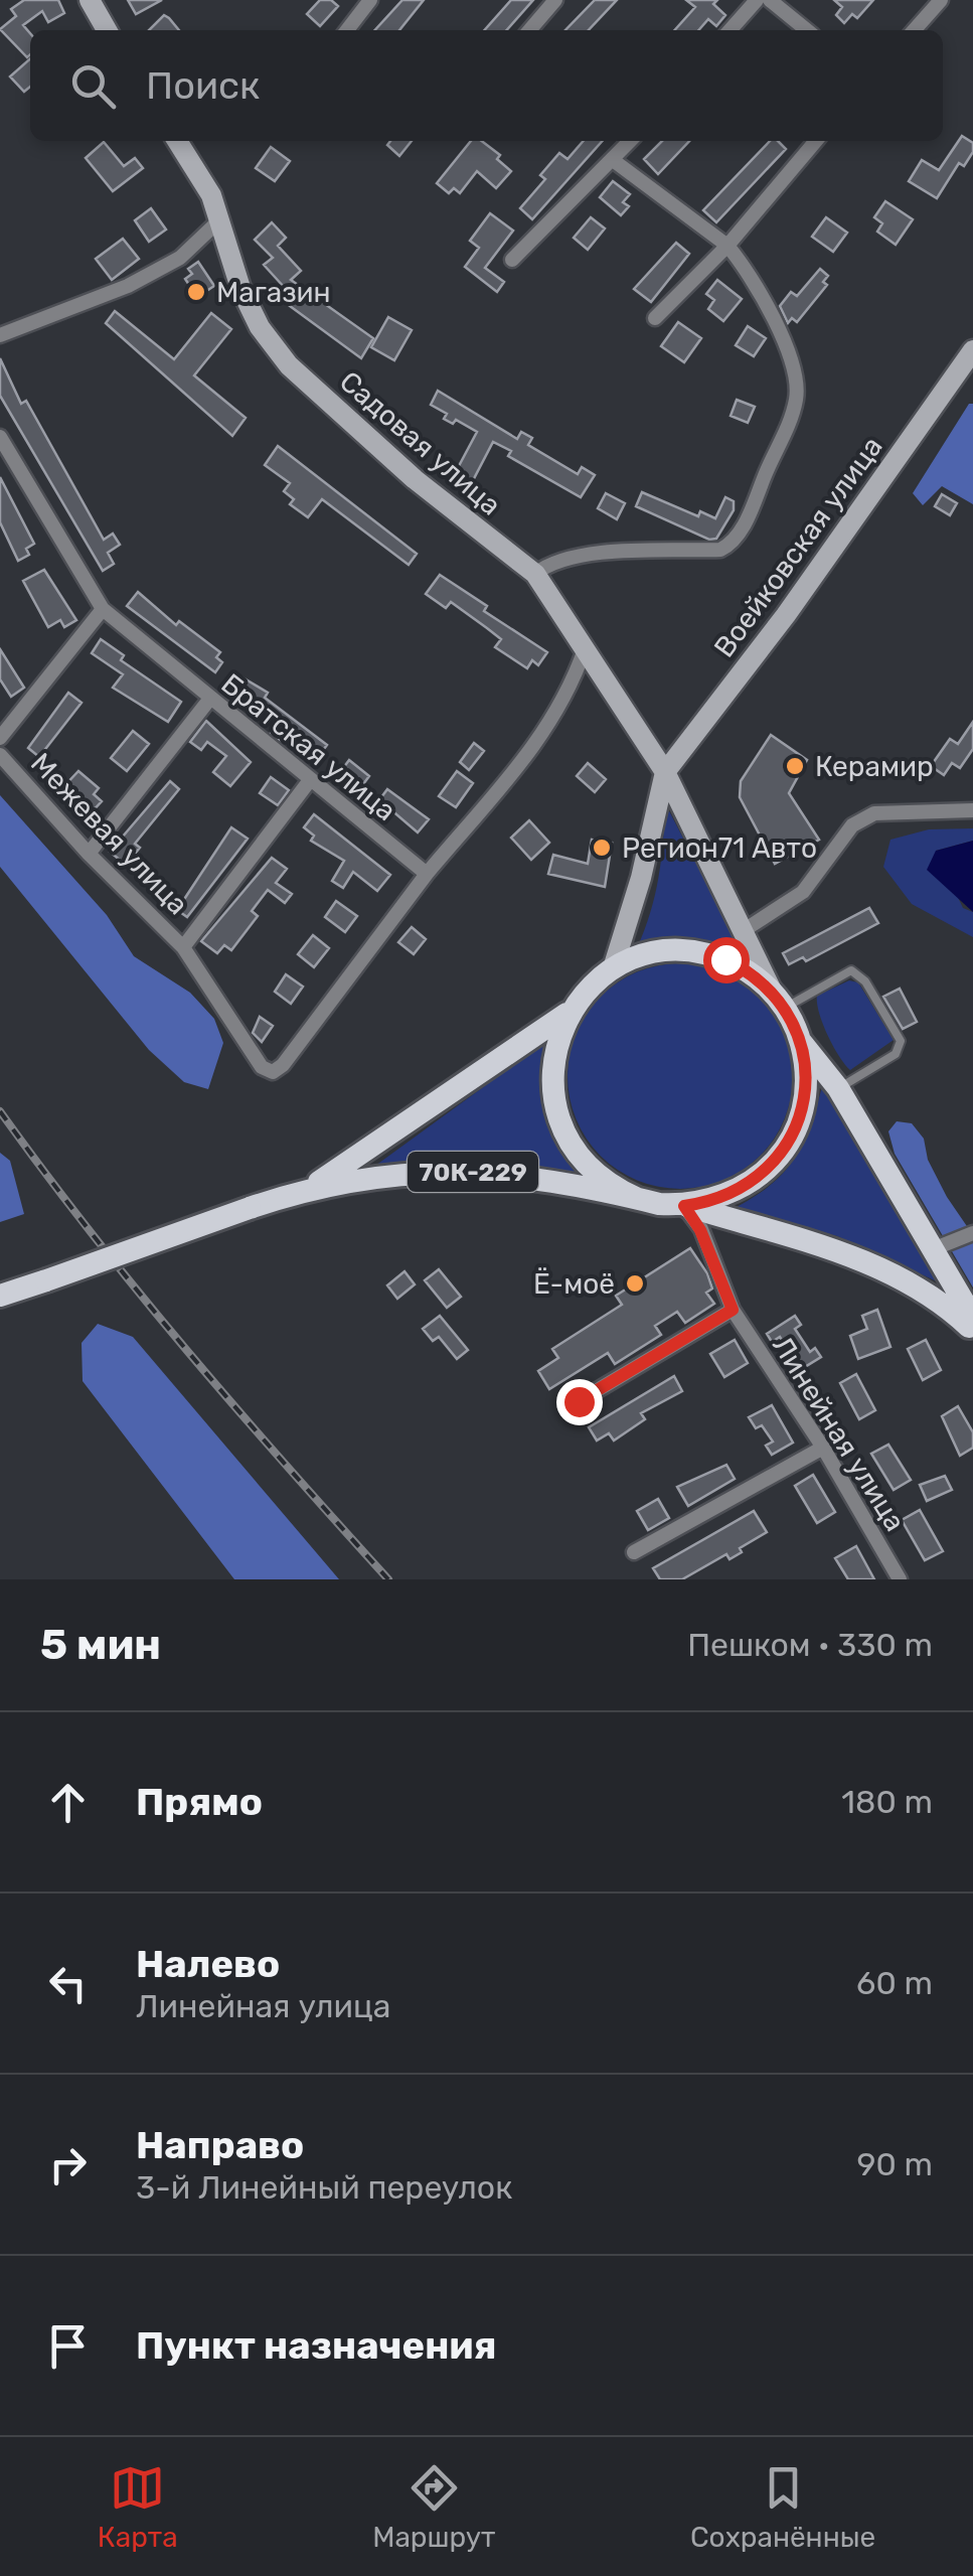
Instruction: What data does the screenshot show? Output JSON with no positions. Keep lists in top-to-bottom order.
{
  "streets": {
    "main road": ["Садовая улица", "Воейковская улица", "70К-229"],
    "street": ["Братская улица", "Межевая улица", "Линейная улица"]
  },
  "crossings": [
    ["Садовая улица", "Воейковская улица"],
    ["Садовая улица", "70К-229"],
    ["Садовая улица", "Линейная улица"],
    ["Братская улица", "Межевая улица"],
    ["70К-229", "Линейная улица"]
  ],
  "places": [
    "Магазин",
    "Керамир",
    "Регион71 Авто",
    "Ё-моё"
  ],
  "page": {
    "search": "Поиск",
    "heading": ["5 мин", "Пешком · 330 m"],
    "list": [
      ["Прямо", "180 m"],
      ["Налево", "Линейная улица", "60 m"],
      ["Направо", "3-й Линейный переулок", "90 m"],
      "Пункт назначения"
    ],
    "nav": ["Карта", "Маршрут", "Сохранённые"]
  }
}
